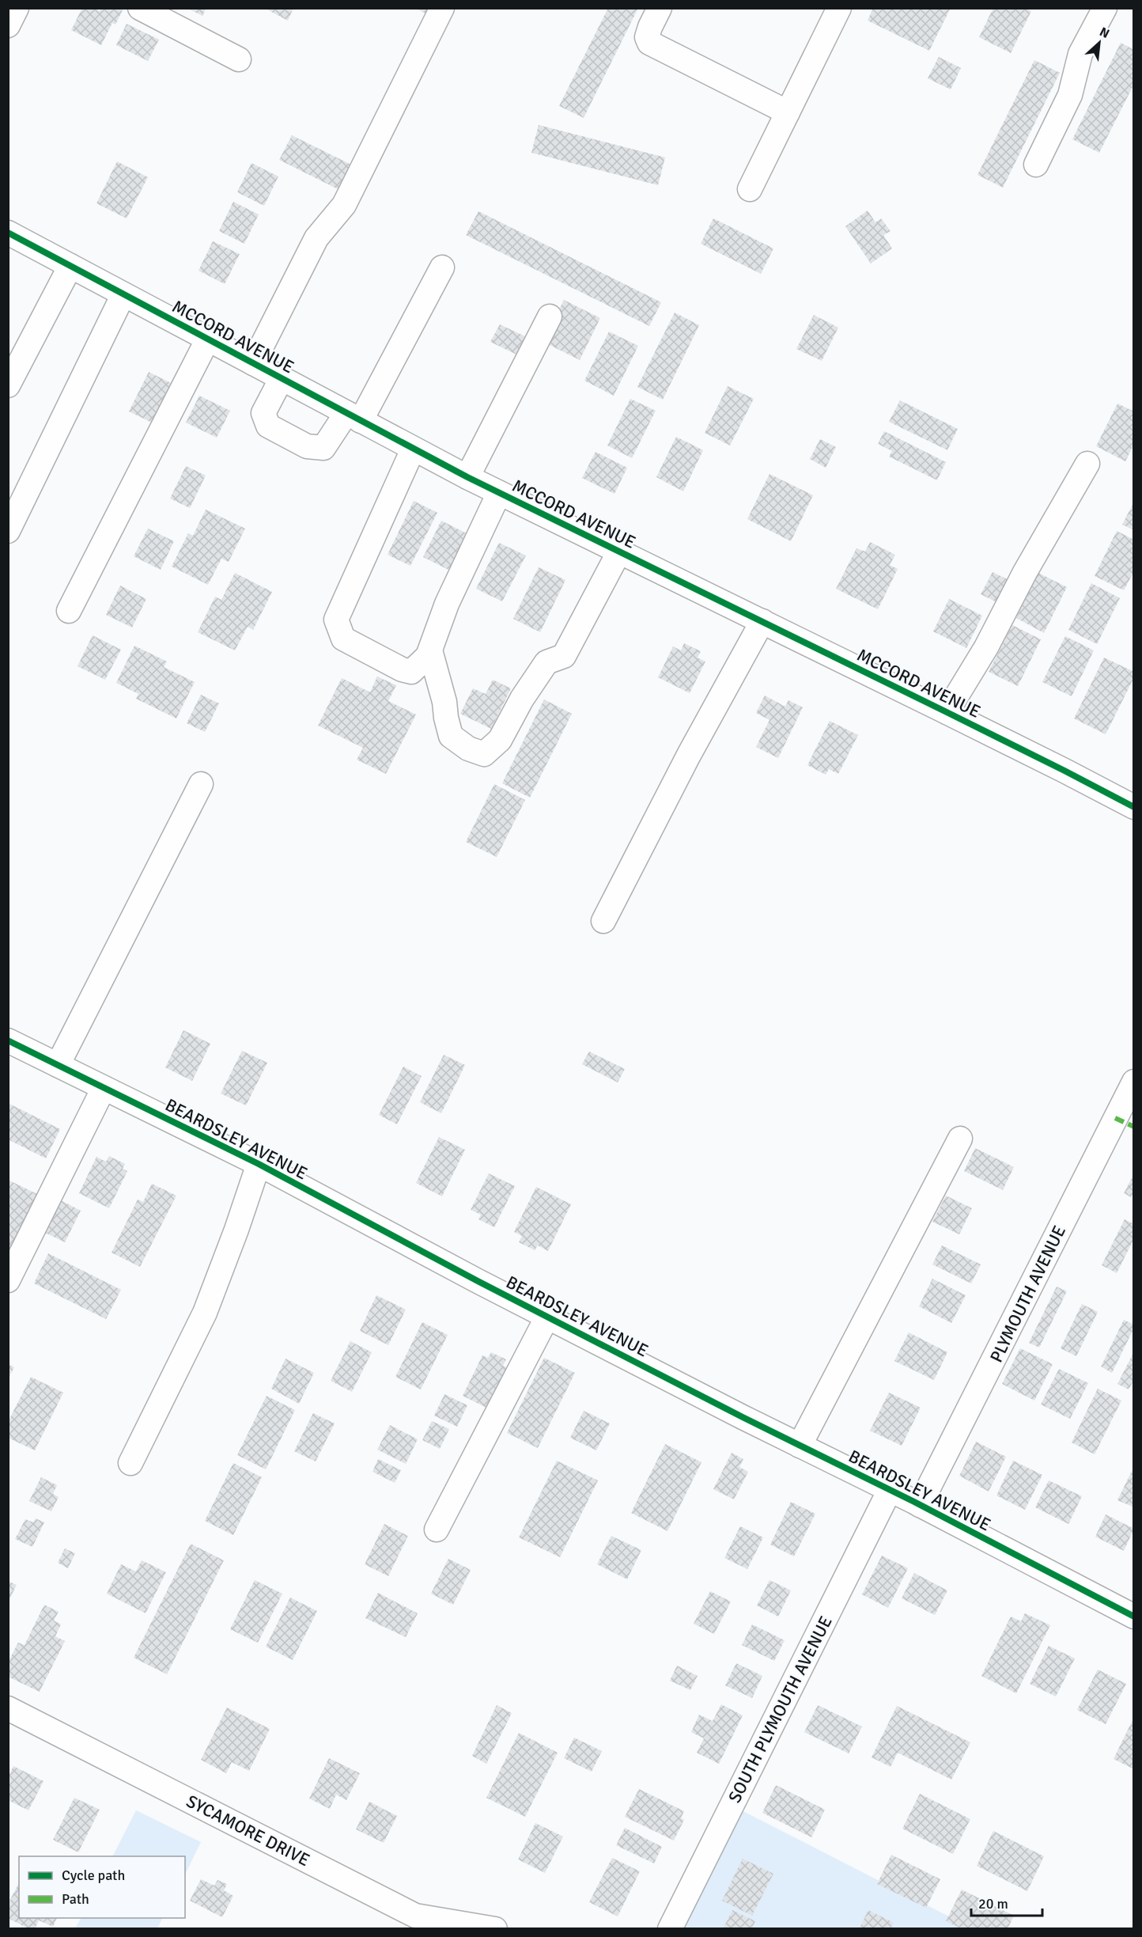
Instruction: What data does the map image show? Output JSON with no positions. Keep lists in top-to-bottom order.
{
  "streets": {
    "street": [
      "MCCORD AVENUE",
      "BEARDSLEY AVENUE",
      "PLYMOUTH AVENUE",
      "SOUTH PLYMOUTH AVENUE",
      "SYCAMORE DRIVE"
    ]
  },
  "crossings": [
    ["BEARDSLEY AVENUE", "PLYMOUTH AVENUE"],
    ["BEARDSLEY AVENUE", "SOUTH PLYMOUTH AVENUE"]
  ],
  "legend": ["Cycle path", "Path"],
  "scale_bar": "20 m",
  "north": "top right"
}
